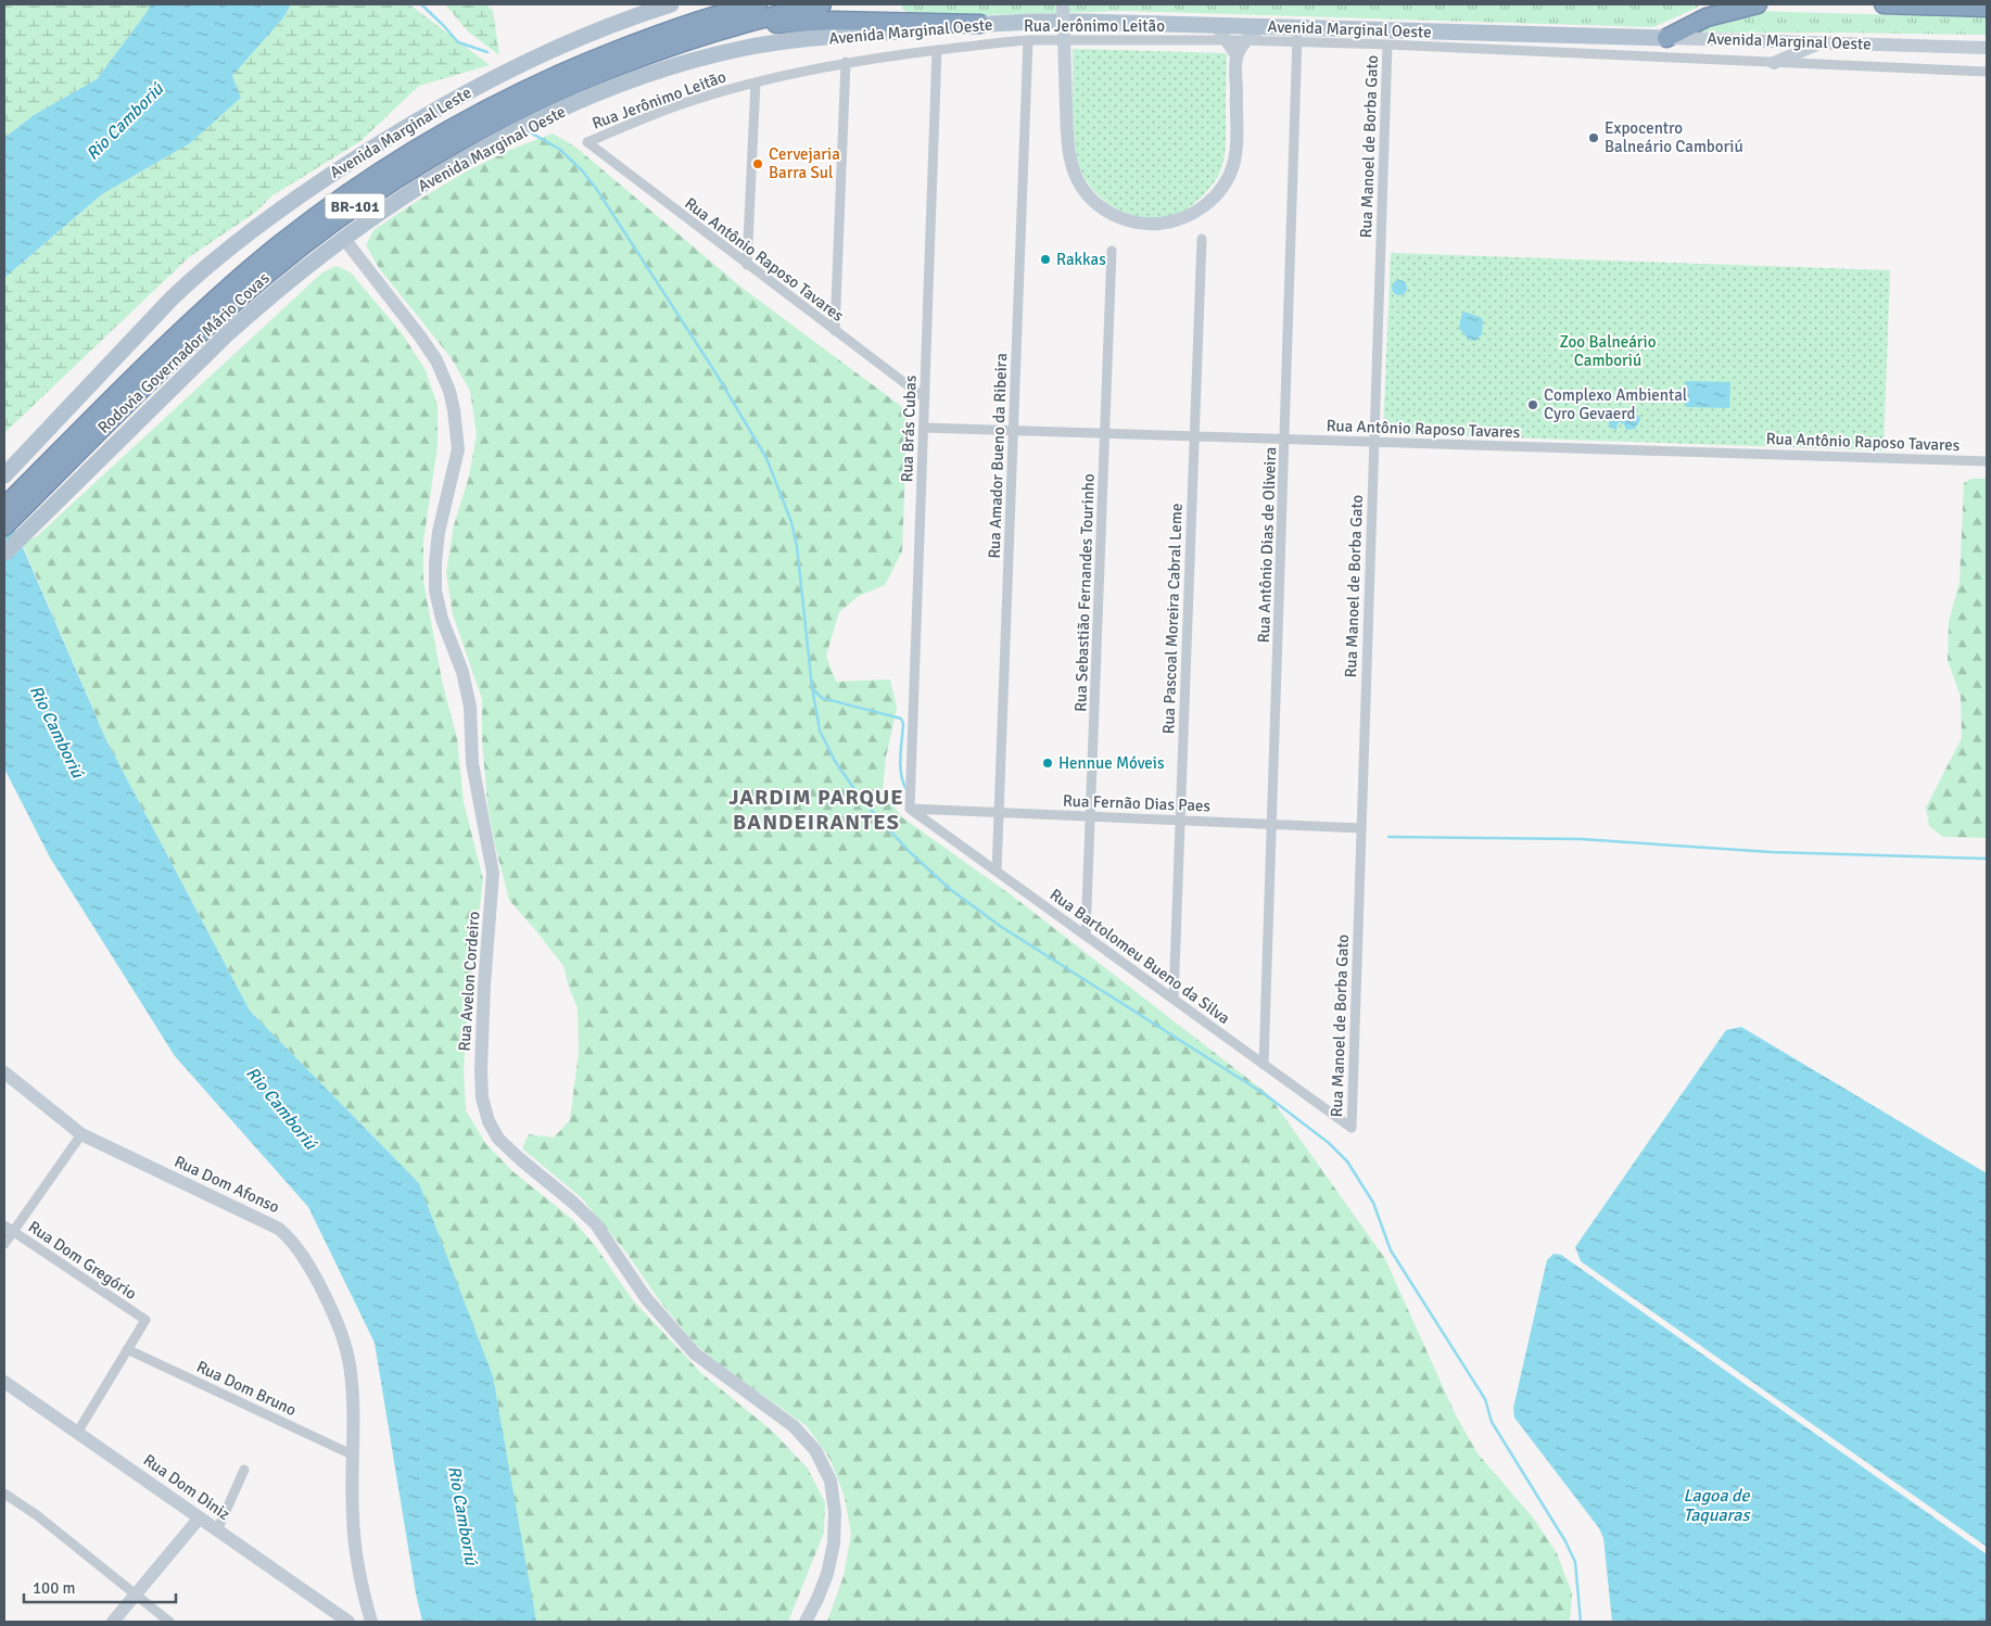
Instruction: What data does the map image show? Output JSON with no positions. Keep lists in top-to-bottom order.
{
  "streets": {
    "highway": ["BR-101", "Rodovia Governador Mário Covas"],
    "main road": ["Avenida Marginal Oeste", "Avenida Marginal Leste"],
    "street": [
      "Rua Jerônimo Leitão",
      "Rua Manoel de Borba Gato",
      "Rua Antônio Raposo Tavares",
      "Rua Brás Cubas",
      "Rua Amador Bueno da Ribeira",
      "Rua Antônio Dias de Oliveira",
      "Rua Sebastião Fernandes Tourinho",
      "Rua Pascoal Moreira Cabral Leme",
      "Rua Fernão Dias Paes",
      "Rua Bartolomeu Bueno da Silva",
      "Rua Avelon Cordeiro",
      "Rua Dom Afonso",
      "Rua Dom Gregório",
      "Rua Dom Bruno",
      "Rua Dom Diniz"
    ]
  },
  "crossings": [
    ["Rua Jerônimo Leitão", "Avenida Marginal Oeste"],
    ["Rua Jerônimo Leitão", "Rua Manoel de Borba Gato"],
    ["Rua Jerônimo Leitão", "Rua Antônio Raposo Tavares"],
    ["Rua Jerônimo Leitão", "Rua Brás Cubas"],
    ["Rua Jerônimo Leitão", "Rua Amador Bueno da Ribeira"],
    ["Rua Jerônimo Leitão", "Rua Antônio Dias de Oliveira"],
    ["Avenida Marginal Oeste", "Rua Antônio Dias de Oliveira"],
    ["Avenida Marginal Oeste", "Rua Avelon Cordeiro"],
    ["Rua Manoel de Borba Gato", "Rua Antônio Raposo Tavares"],
    ["Rua Manoel de Borba Gato", "Rua Fernão Dias Paes"],
    ["Rua Manoel de Borba Gato", "Rua Bartolomeu Bueno da Silva"],
    ["Rua Antônio Raposo Tavares", "Rua Brás Cubas"],
    ["Rua Antônio Raposo Tavares", "Rua Amador Bueno da Ribeira"],
    ["Rua Antônio Raposo Tavares", "Rua Antônio Dias de Oliveira"],
    ["Rua Antônio Raposo Tavares", "Rua Sebastião Fernandes Tourinho"],
    ["Rua Antônio Raposo Tavares", "Rua Pascoal Moreira Cabral Leme"],
    ["Rua Brás Cubas", "Rua Fernão Dias Paes"],
    ["Rua Brás Cubas", "Rua Bartolomeu Bueno da Silva"],
    ["Rua Amador Bueno da Ribeira", "Rua Fernão Dias Paes"],
    ["Rua Amador Bueno da Ribeira", "Rua Bartolomeu Bueno da Silva"],
    ["Rua Antônio Dias de Oliveira", "Rua Fernão Dias Paes"],
    ["Rua Antônio Dias de Oliveira", "Rua Bartolomeu Bueno da Silva"],
    ["Rua Sebastião Fernandes Tourinho", "Rua Fernão Dias Paes"],
    ["Rua Sebastião Fernandes Tourinho", "Rua Bartolomeu Bueno da Silva"],
    ["Rua Pascoal Moreira Cabral Leme", "Rua Fernão Dias Paes"],
    ["Rua Pascoal Moreira Cabral Leme", "Rua Bartolomeu Bueno da Silva"],
    ["Rua Fernão Dias Paes", "Rua Bartolomeu Bueno da Silva"],
    ["Rua Dom Afonso", "Rua Dom Bruno"],
    ["Rua Dom Gregório", "Rua Dom Bruno"]
  ],
  "districts": ["JARDIM PARQUE BANDEIRANTES"],
  "water": ["Rio Camboriú", "Lagoa de Taquaras"],
  "parks": ["Zoo Balneário Camboriú"],
  "places": [
    "Expocentro Balneário Camboriú",
    "Cervejaria Barra Sul",
    "Rakkas",
    "Complexo Ambiental Cyro Gevaerd",
    "Hennue Móveis"
  ],
  "scale_bar": "100 m"
}
